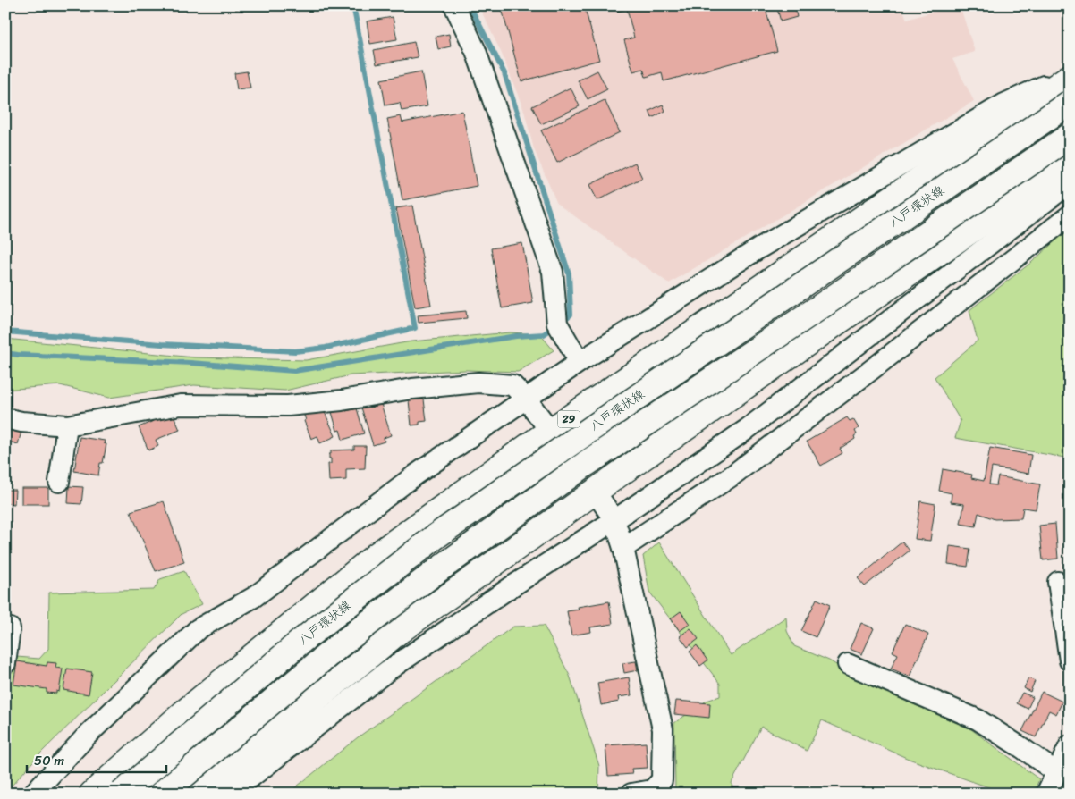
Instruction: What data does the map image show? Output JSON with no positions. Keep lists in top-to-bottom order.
{
  "streets": {
    "main road": ["八戸環状線", "29"]
  },
  "scale_bar": "50 m"
}
